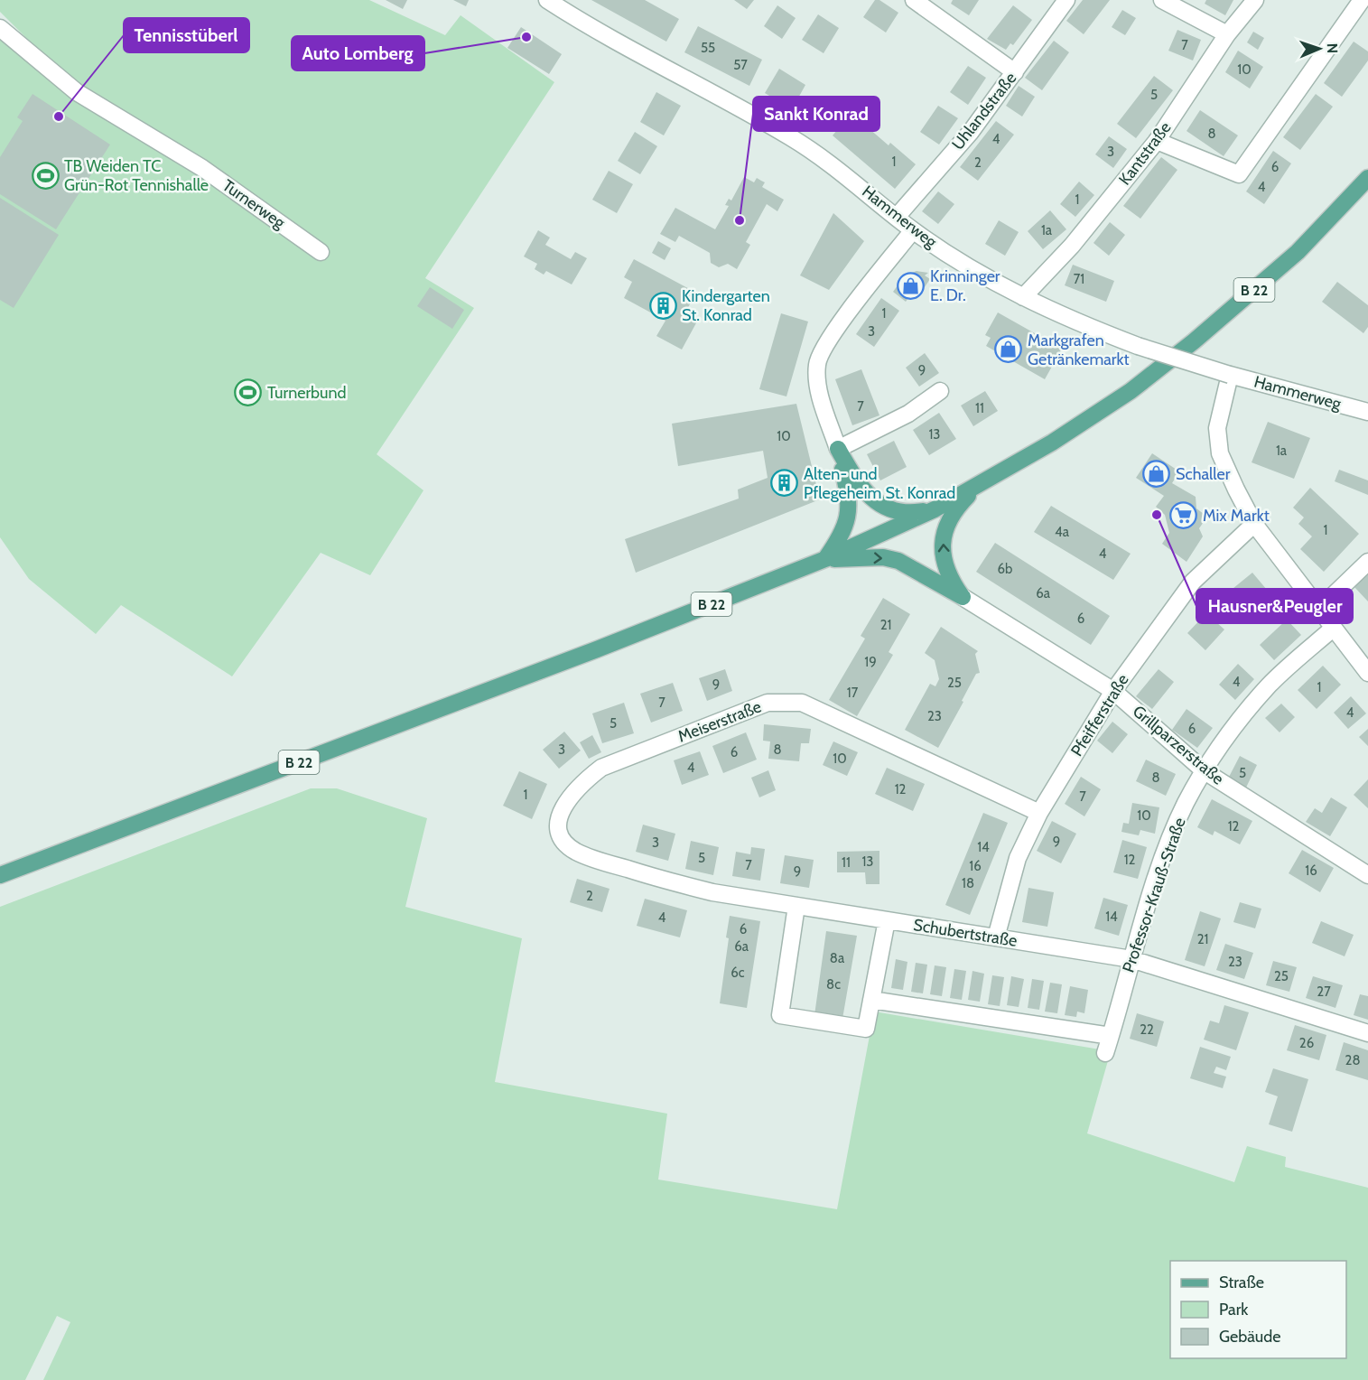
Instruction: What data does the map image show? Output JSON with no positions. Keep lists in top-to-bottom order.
{
  "streets": {
    "main road": ["B 22"],
    "street": [
      "Uhlandstraße",
      "Kantstraße",
      "Turnerweg",
      "Hammerweg",
      "Pfeifferstraße",
      "Meiserstraße",
      "Grillparzerstraße",
      "Professor-Krauß-Straße",
      "Schubertstraße"
    ]
  },
  "crossings": [
    ["Uhlandstraße", "Hammerweg"],
    ["Kantstraße", "Hammerweg"],
    ["Pfeifferstraße", "Meiserstraße"],
    ["Pfeifferstraße", "Grillparzerstraße"],
    ["Pfeifferstraße", "Schubertstraße"],
    ["Meiserstraße", "Schubertstraße"],
    ["Grillparzerstraße", "Professor-Krauß-Straße"],
    ["Professor-Krauß-Straße", "Schubertstraße"]
  ],
  "places": {
    "other": [
      "Auto Lomberg",
      "Tennisstüberl",
      "Sankt Konrad",
      "Hausner&Peugler"
    ],
    "sports": ["TB Weiden TC Grün-Rot Tennishalle", "Turnerbund"],
    "shop": ["Krinninger E. Dr.", "Markgrafen Getränkemarkt", "Schaller"],
    "building": ["Kindergarten St. Konrad", "Alten- und Pflegeheim St. Konrad"],
    "supermarket": ["Mix Markt"]
  },
  "house_numbers": [
    "7",
    "55",
    "57",
    "10",
    "5",
    "8",
    "4",
    "3",
    "1",
    "2",
    "6",
    "4",
    "1",
    "1a",
    "71",
    "1",
    "3",
    "9",
    "7",
    "11",
    "13",
    "10",
    "1a",
    "1",
    "4a",
    "4",
    "6b",
    "6a",
    "6",
    "21",
    "19",
    "4",
    "25",
    "9",
    "1",
    "17",
    "7",
    "4",
    "23",
    "5",
    "6",
    "3",
    "8",
    "6",
    "10",
    "4",
    "5",
    "8",
    "12",
    "1",
    "7",
    "10",
    "12",
    "9",
    "3",
    "14",
    "5",
    "12",
    "13",
    "11",
    "7",
    "16",
    "16",
    "9",
    "18",
    "2",
    "14",
    "4",
    "6",
    "21",
    "6a",
    "8a",
    "23",
    "6c",
    "25",
    "8c",
    "27",
    "22",
    "26",
    "28"
  ],
  "legend": ["Straße", "Park", "Gebäude"],
  "north": "right"
}
